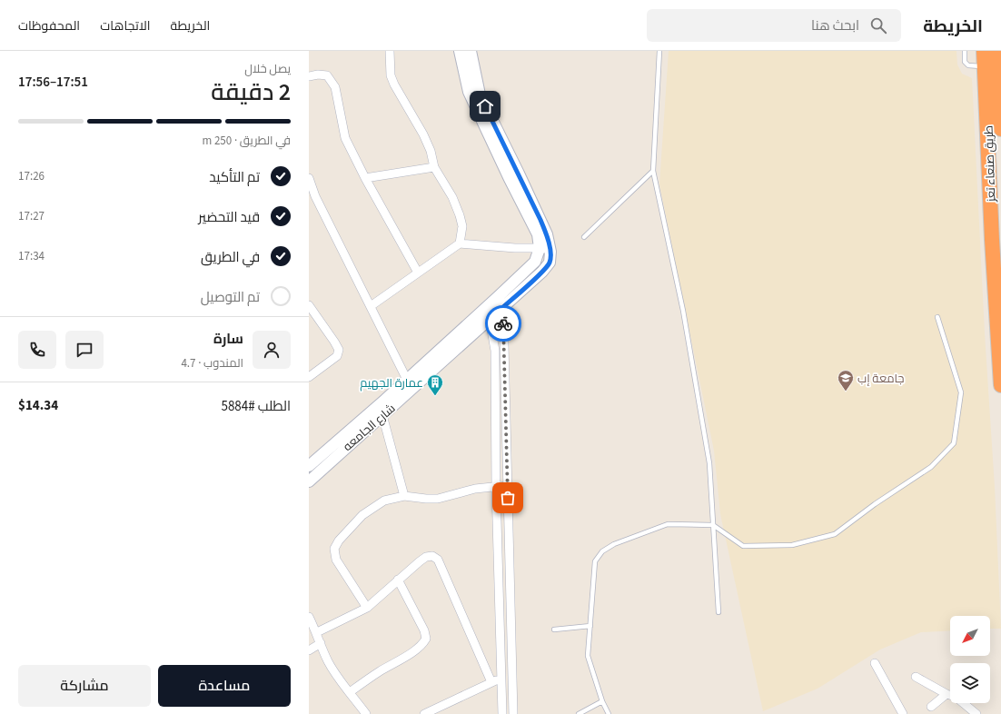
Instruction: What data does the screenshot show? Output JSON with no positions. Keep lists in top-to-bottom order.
{
  "streets": {
    "highway": ["طريق صنعاء تعز"],
    "street": ["شارع الجامعه"]
  },
  "places": {
    "school or university": ["جامعة إب"],
    "building": ["عمارة الجهيم"]
  },
  "north": "bottom left",
  "page": {
    "header": "الخريطة",
    "search": "ابحث هنا",
    "nav": ["الخريطة", "الاتجاهات", "المحفوظات"],
    "heading": ["2 دقيقة", "يصل خلال", "17:51–17:56"],
    "panel": [
      "سارة",
      "المندوب · 4.7",
      "الطلب #5884",
      "$14.34"
    ],
    "bar": "في الطريق · 250 m",
    "list": [
      ["تم التأكيد", "17:26"],
      ["قيد التحضير", "17:27"],
      ["في الطريق", "17:34"],
      "تم التوصيل"
    ],
    "buttons": ["مساعدة", "مشاركة"]
  }
}
